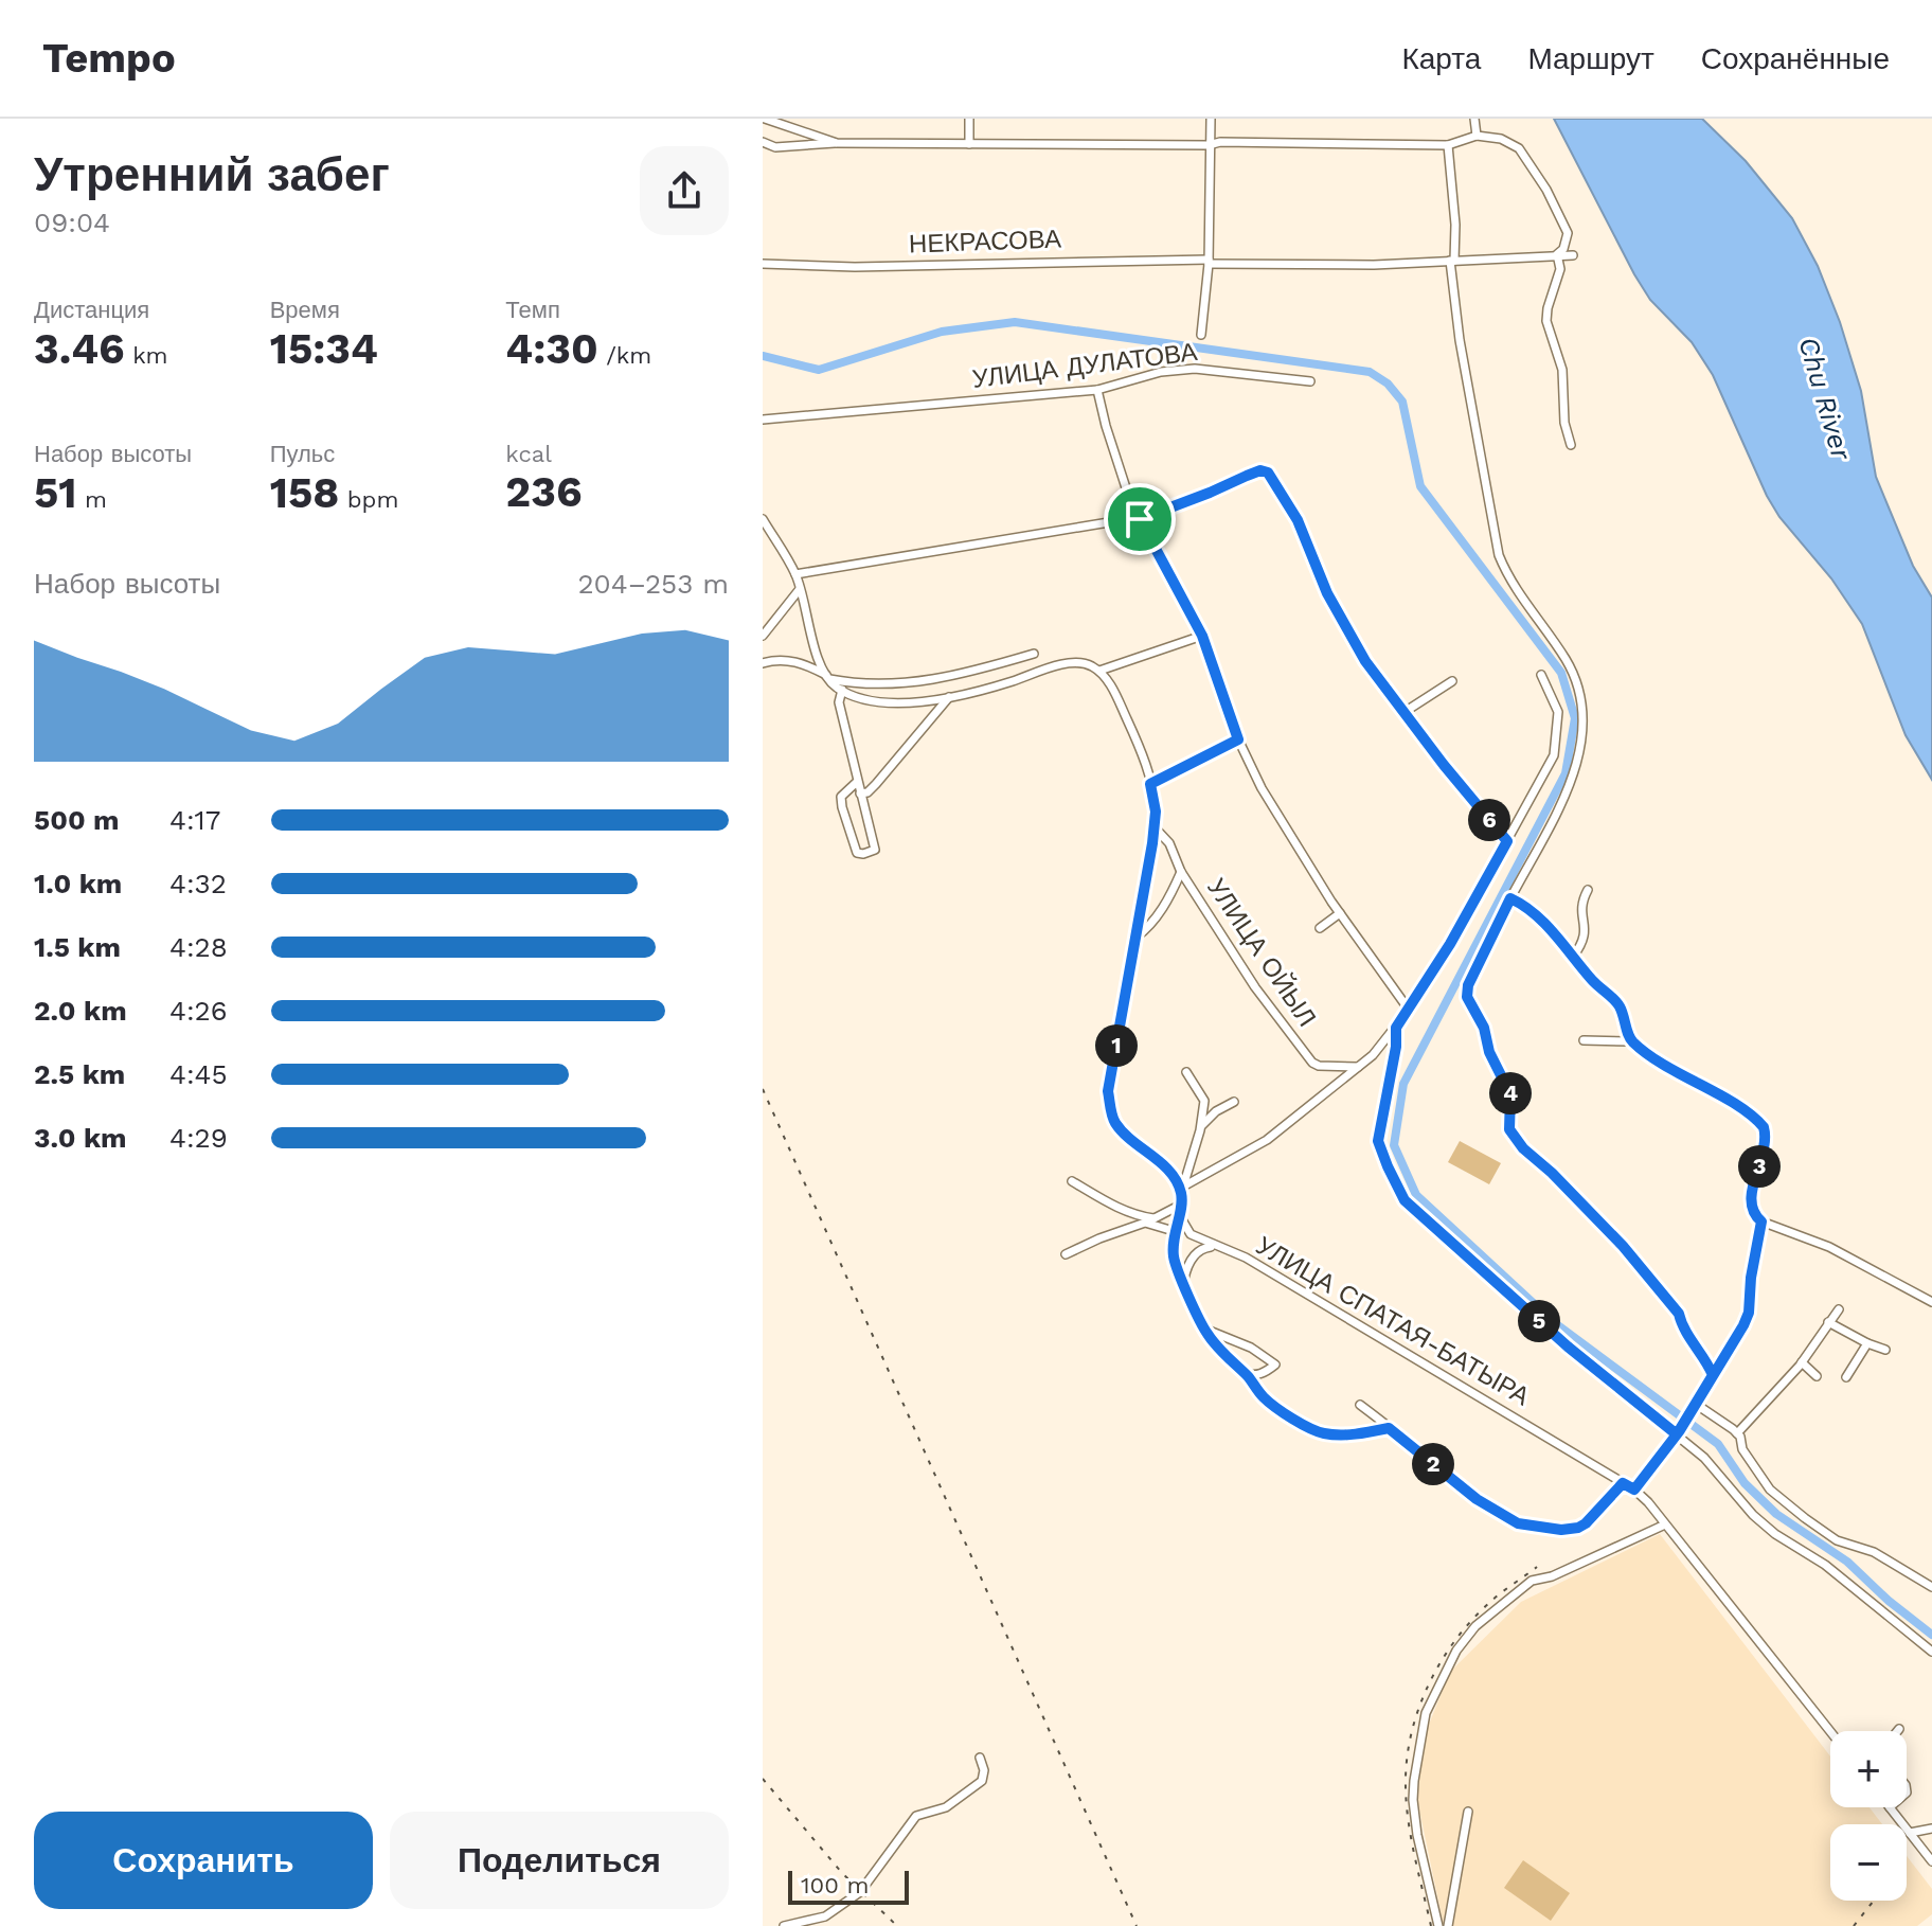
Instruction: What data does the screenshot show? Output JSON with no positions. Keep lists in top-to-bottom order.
{
  "streets": {
    "street": [
      "НЕКРАСОВА",
      "УЛИЦА ДУЛАТОВА",
      "УЛИЦА ОЙЫЛ",
      "УЛИЦА СПАТАЯ-БАТЫРА"
    ]
  },
  "water": ["Chu River"],
  "scale_bar": "100 m",
  "page": {
    "header": "Tempo",
    "nav": ["Карта", "Маршрут", "Сохранённые"],
    "heading": ["Утренний забег", "09:04"],
    "stats": [
      ["Дистанция", "3.46 km"],
      ["Время", "15:34"],
      ["Темп", "4:30 /km"],
      ["Набор высоты", "51 m"],
      ["Пульс", "158 bpm"],
      ["kcal", "236"]
    ],
    "chart": ["Набор высоты", "204–253 m"],
    "list": [
      {
        "name": "500 m",
        "note": "4:17"
      },
      {
        "name": "1.0 km",
        "note": "4:32"
      },
      {
        "name": "1.5 km",
        "note": "4:28"
      },
      {
        "name": "2.0 km",
        "note": "4:26"
      },
      {
        "name": "2.5 km",
        "note": "4:45"
      },
      {
        "name": "3.0 km",
        "note": "4:29"
      }
    ],
    "pins": [
      "6",
      "1",
      "4",
      "3",
      "5",
      "2"
    ],
    "map_buttons": ["+", "−"],
    "buttons": ["Сохранить", "Поделиться"],
    "scale": "100 m"
  }
}
